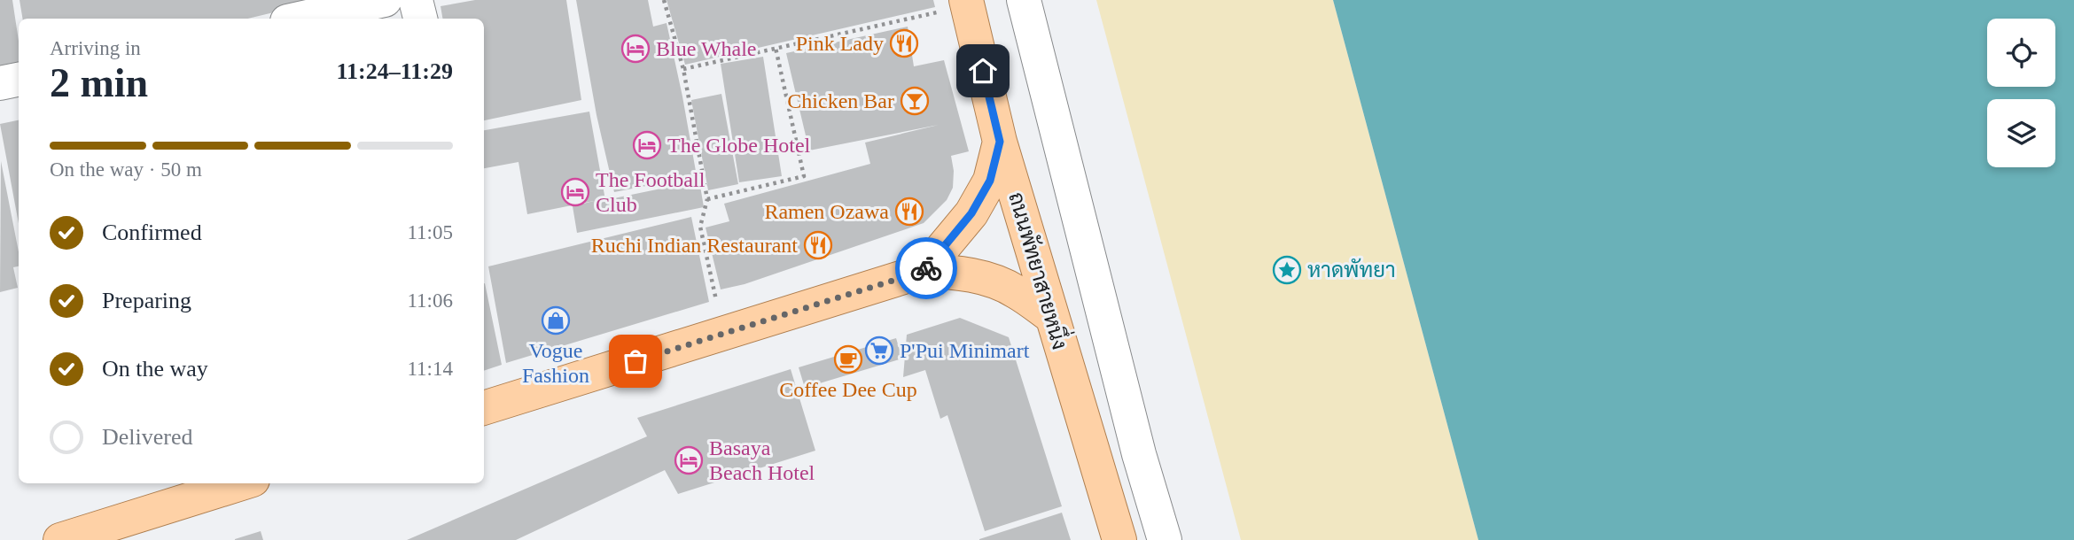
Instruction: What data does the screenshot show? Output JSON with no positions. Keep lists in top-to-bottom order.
{
  "streets": {
    "main road": ["ถนนพัทยาสายหนึ่ง"]
  },
  "places": {
    "restaurant": ["Pink Lady", "Ramen Ozawa", "Ruchi Indian Restaurant"],
    "hotel": [
      "Blue Whale",
      "The Globe Hotel",
      "The Football Club",
      "Basaya Beach Hotel"
    ],
    "bar": ["Chicken Bar"],
    "place": ["หาดพัทยา"],
    "shop": ["Vogue Fashion"],
    "supermarket": ["P'Pui Minimart"],
    "cafe": ["Coffee Dee Cup"]
  },
  "page": {
    "heading": ["2 min", "Arriving in", "11:24–11:29"],
    "bar": "On the way · 50 m",
    "list": [
      ["Confirmed", "11:05"],
      ["Preparing", "11:06"],
      ["On the way", "11:14"],
      "Delivered"
    ]
  }
}
